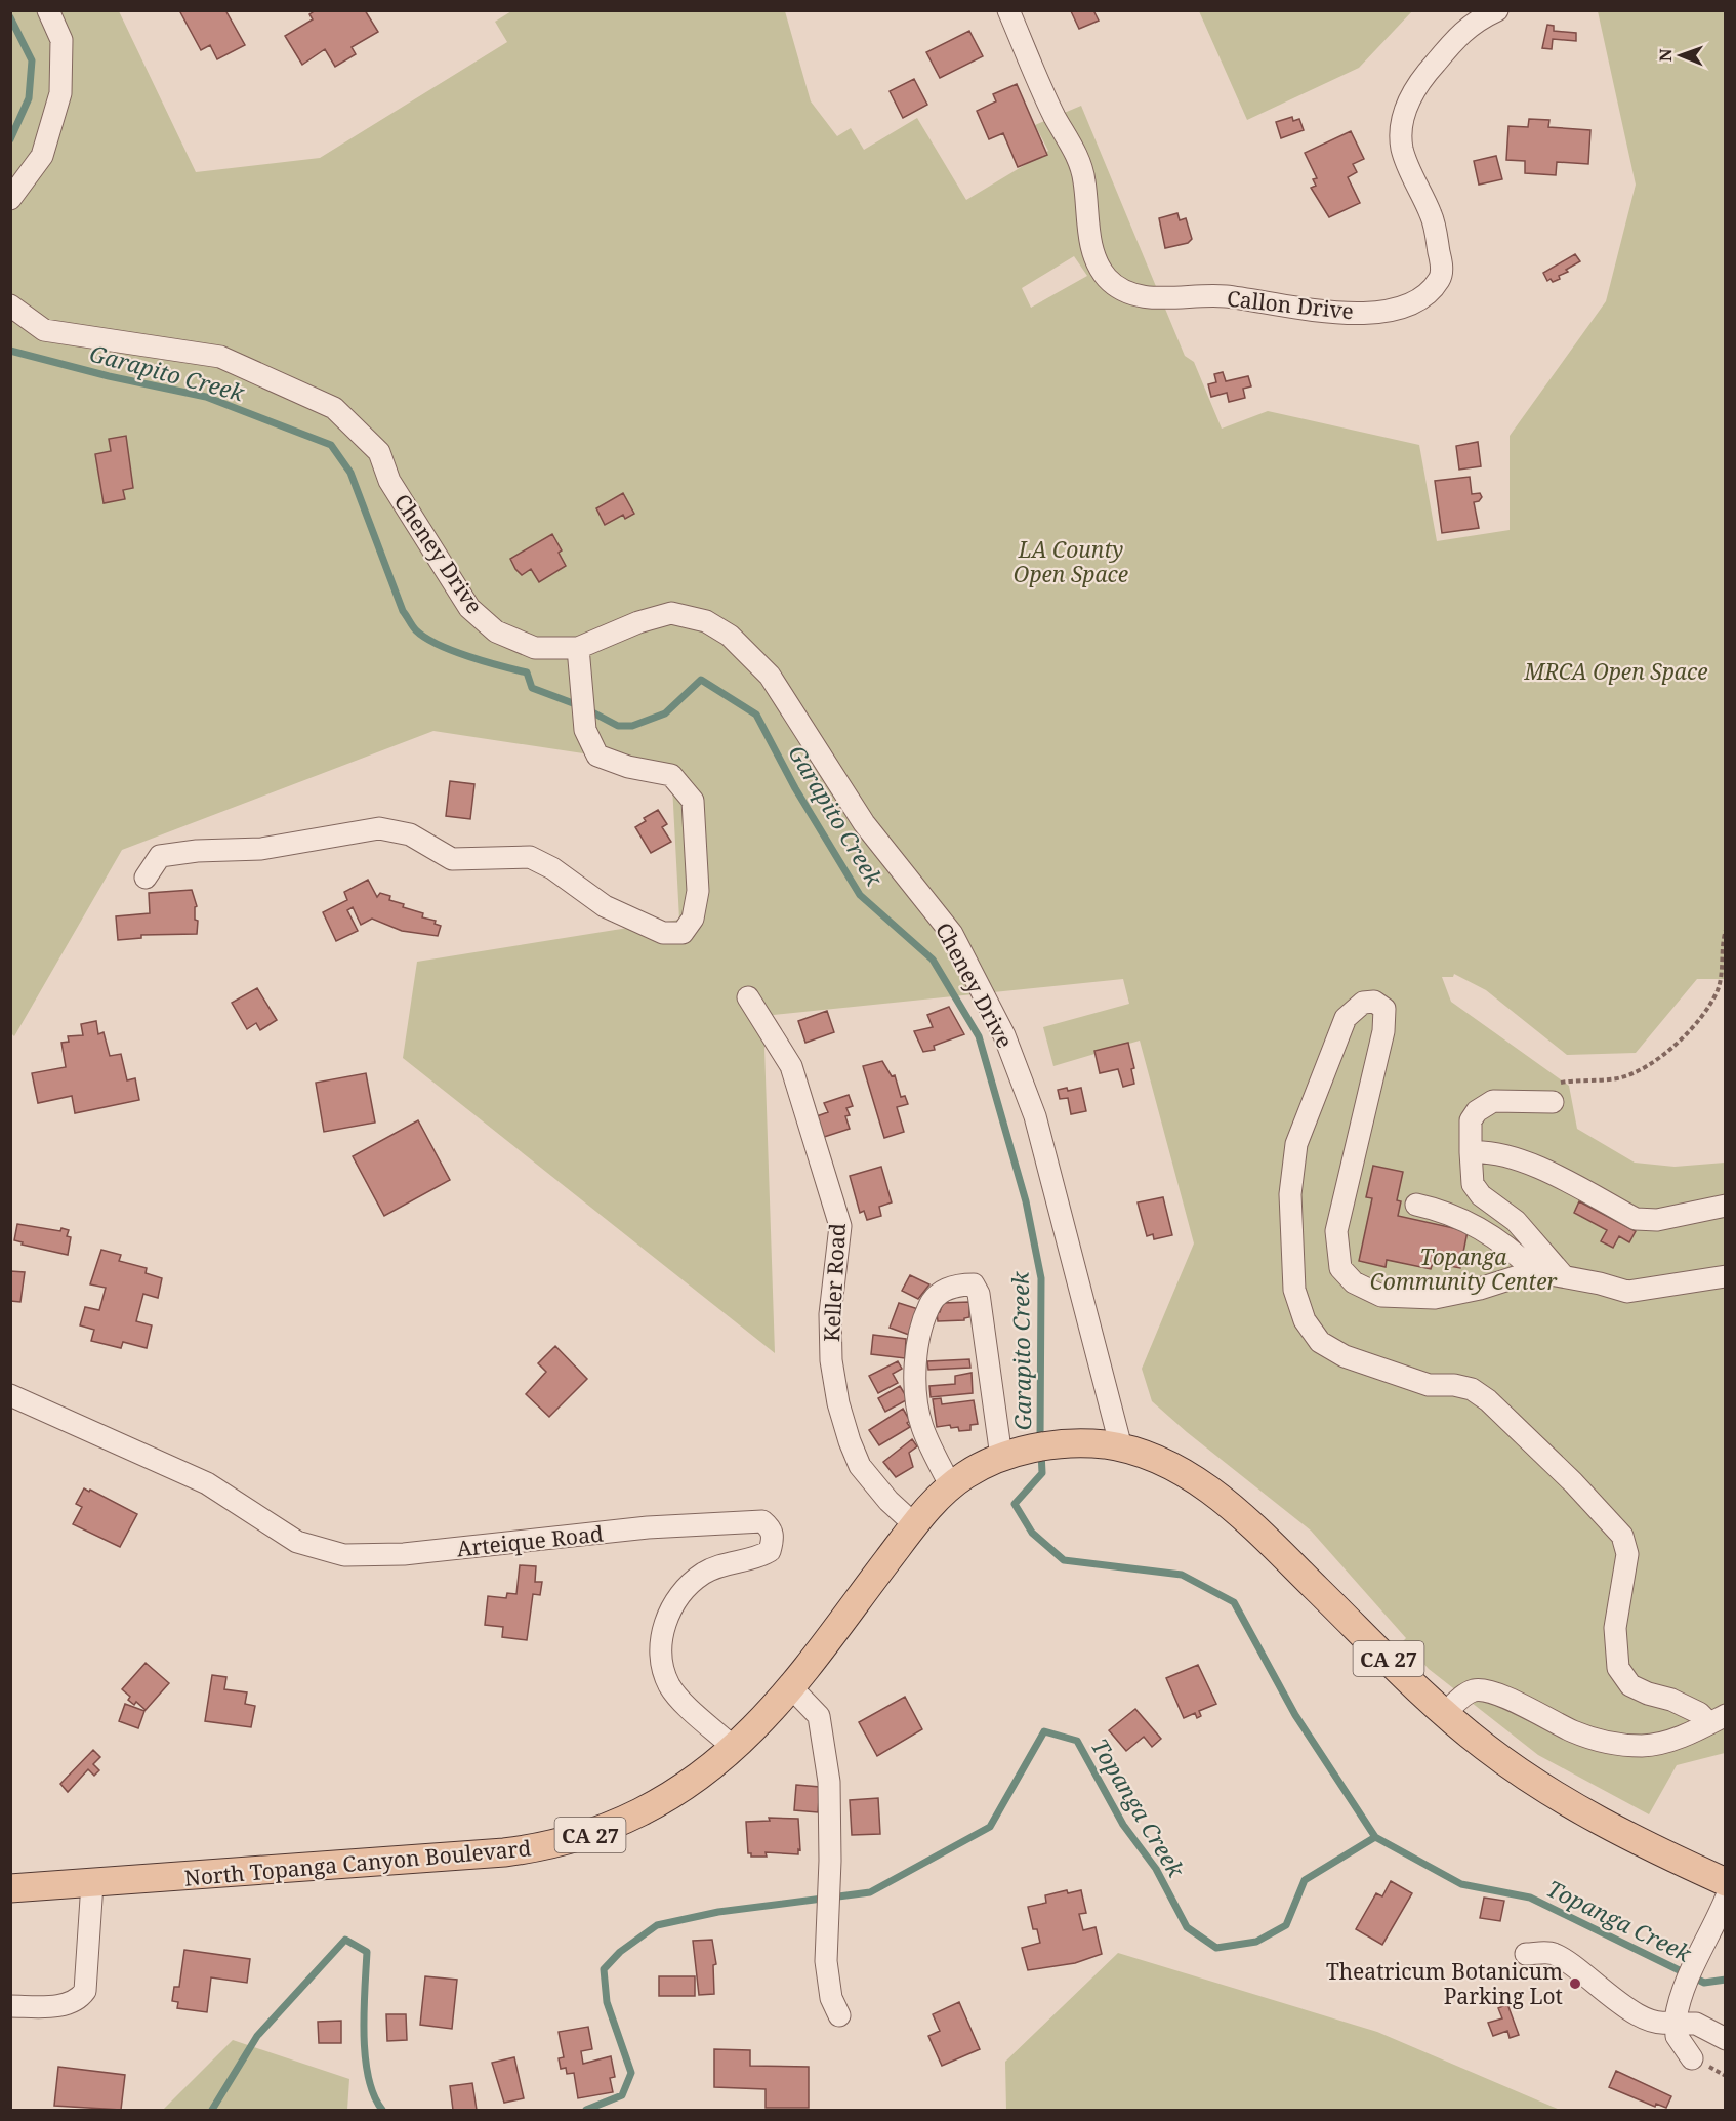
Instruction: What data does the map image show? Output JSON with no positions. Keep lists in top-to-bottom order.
{
  "streets": {
    "main road": ["CA 27", "North Topanga Canyon Boulevard"],
    "street": [
      "Callon Drive",
      "Cheney Drive",
      "Keller Road",
      "Arteique Road"
    ]
  },
  "crossings": [
    ["Cheney Drive", "North Topanga Canyon Boulevard"],
    ["Keller Road", "North Topanga Canyon Boulevard"],
    ["Arteique Road", "North Topanga Canyon Boulevard"]
  ],
  "water": ["Garapito Creek", "Topanga Creek"],
  "parks": ["LA County Open Space", "MRCA Open Space", "Topanga Community Center"],
  "places": ["Theatricum Botanicum Parking Lot"],
  "north": "left"
}
